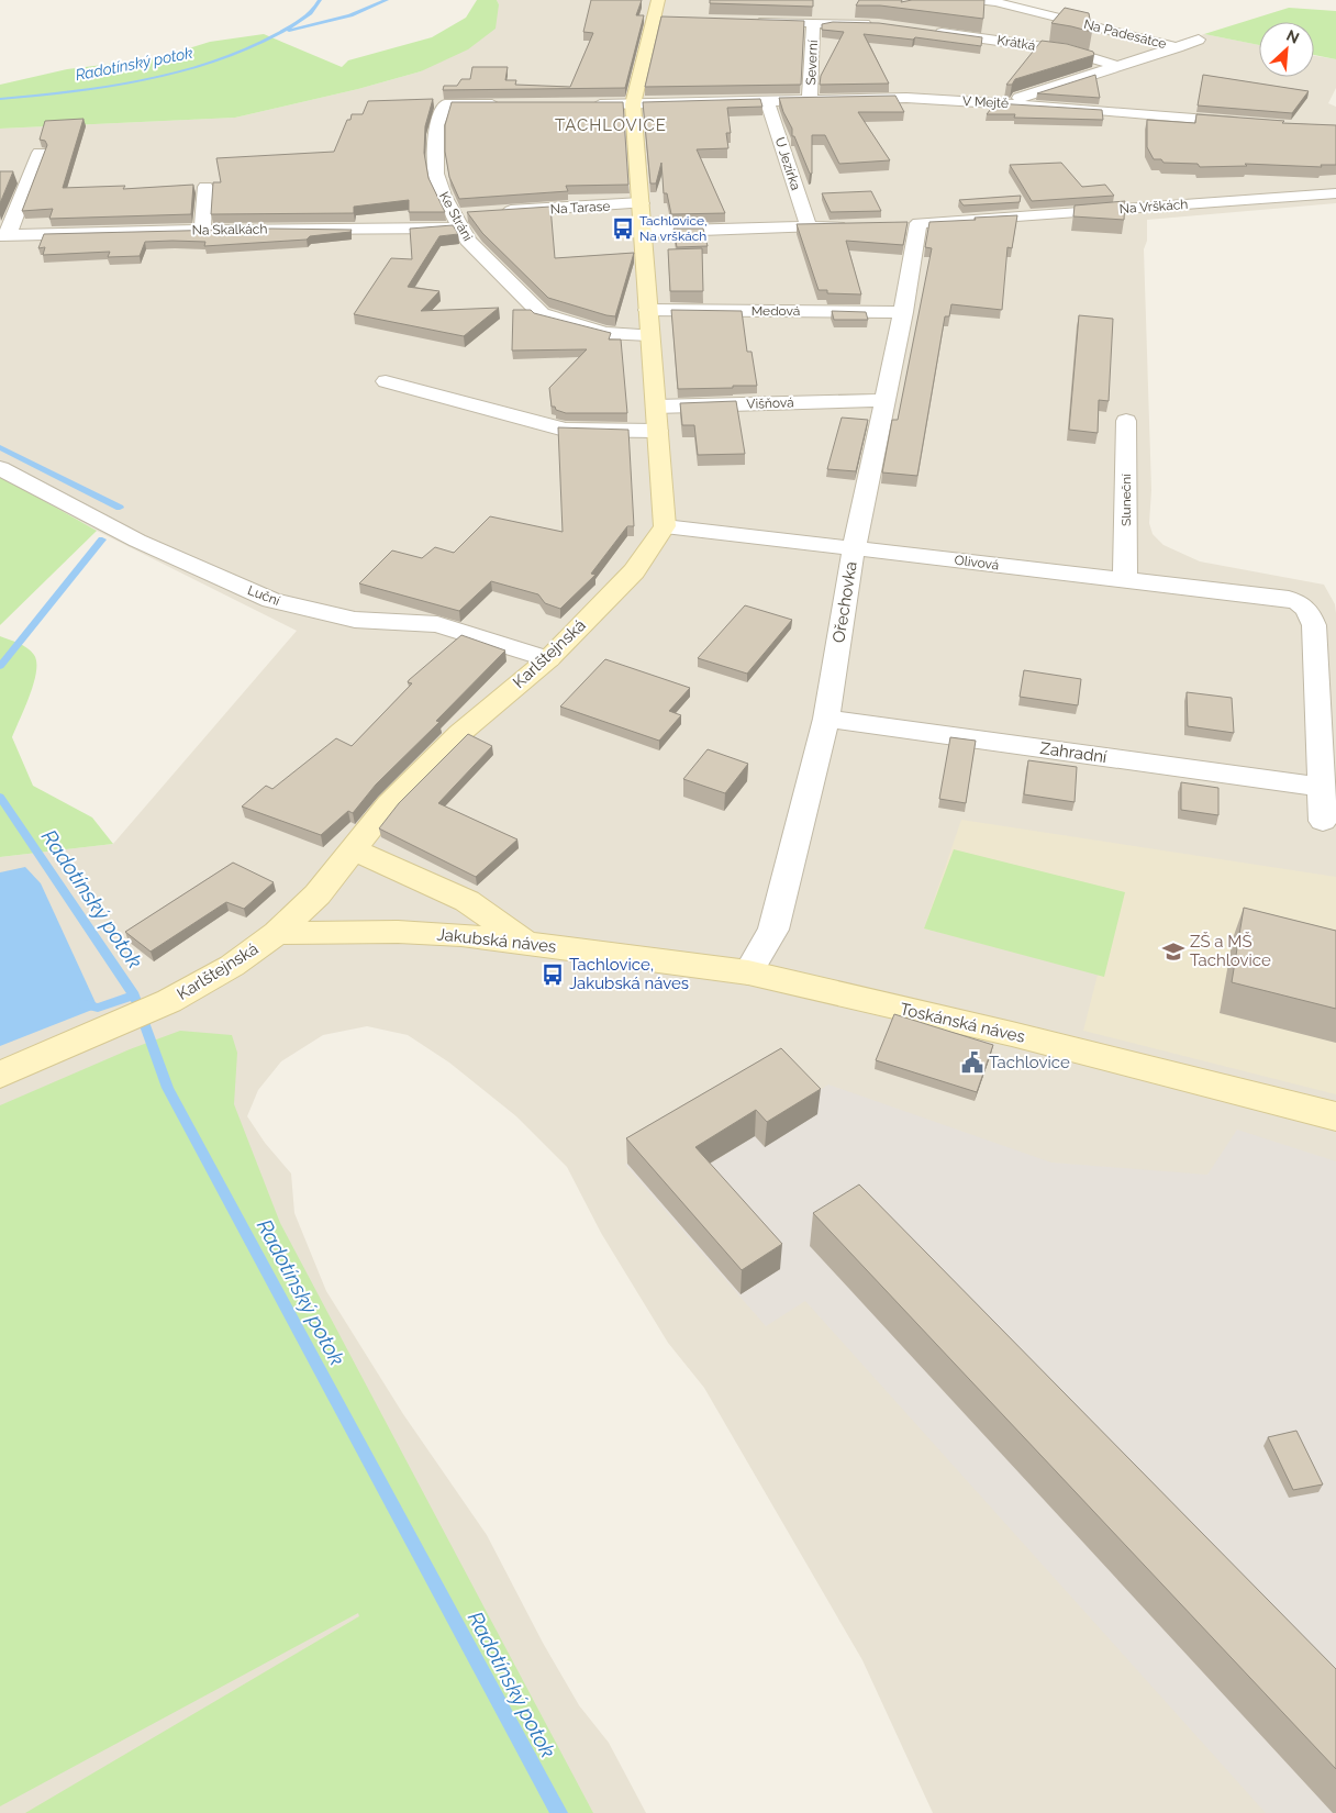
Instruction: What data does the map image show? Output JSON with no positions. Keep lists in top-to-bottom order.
{
  "streets": {
    "main road": ["Karlštejnská", "Jakubská náves", "Toskánská náves"],
    "street": [
      "Na Padesátce",
      "Krátká",
      "Severní",
      "V Mejtě",
      "U Jezírka",
      "Na Vrškách",
      "Na Tarase",
      "Ke Stráni",
      "Na Skalkách",
      "Medová",
      "Višňová",
      "Sluneční",
      "Olivová",
      "Luční",
      "Ořechovka",
      "Zahradní"
    ]
  },
  "crossings": [
    ["Severní", "V Mejtě"],
    ["V Mejtě", "U Jezírka"],
    ["Na Vrškách", "Ořechovka"],
    ["Ke Stráni", "Na Skalkách"],
    ["Medová", "Ořechovka"],
    ["Višňová", "Ořechovka"],
    ["Sluneční", "Olivová"],
    ["Olivová", "Ořechovka"],
    ["Olivová", "Karlštejnská"],
    ["Olivová", "Zahradní"],
    ["Luční", "Karlštejnská"],
    ["Ořechovka", "Zahradní"],
    ["Ořechovka", "Jakubská náves"],
    ["Ořechovka", "Toskánská náves"],
    ["Karlštejnská", "Jakubská náves"],
    ["Jakubská náves", "Toskánská náves"]
  ],
  "districts": ["TACHLOVICE"],
  "water": ["Radotínský potok"],
  "places": {
    "bus stop": ["Tachlovice, Na vrškách", "Tachlovice, Jakubská náves"],
    "school or university": ["ZŠ a MŠ Tachlovice"],
    "public building": ["Tachlovice"]
  },
  "north": "top right"
}
